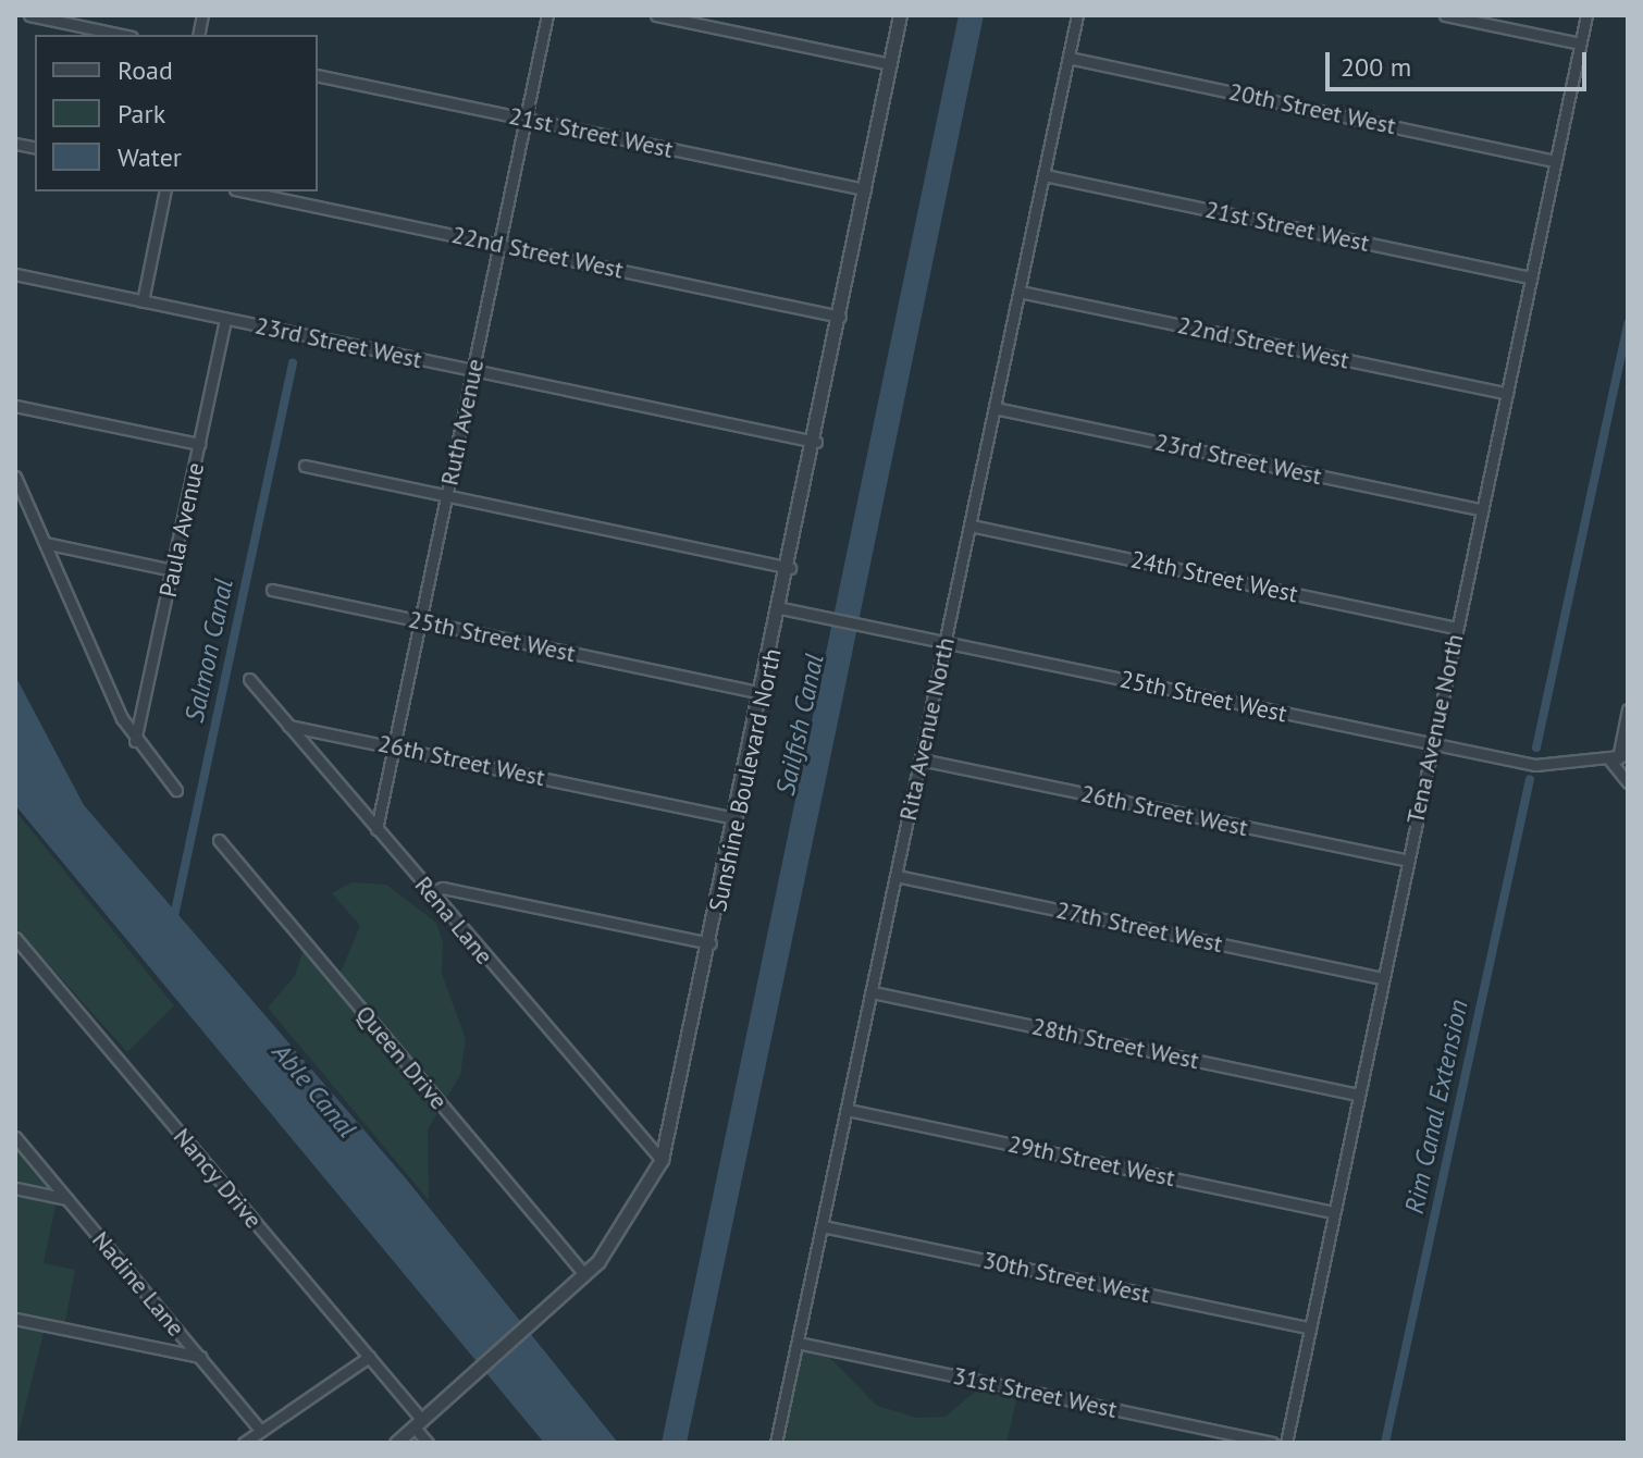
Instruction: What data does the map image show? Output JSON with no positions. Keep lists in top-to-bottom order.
{
  "streets": {
    "street": [
      "20th Street West",
      "21st Street West",
      "22nd Street West",
      "23rd Street West",
      "Ruth Avenue",
      "Paula Avenue",
      "24th Street West",
      "25th Street West",
      "Rita Avenue North",
      "Tena Avenue North",
      "26th Street West",
      "Sunshine Boulevard North",
      "Rena Lane",
      "27th Street West",
      "28th Street West",
      "Queen Drive",
      "29th Street West",
      "Nancy Drive",
      "30th Street West",
      "Nadine Lane",
      "31st Street West"
    ]
  },
  "crossings": [
    ["20th Street West", "Rita Avenue North"],
    ["20th Street West", "Tena Avenue North"],
    ["21st Street West", "Ruth Avenue"],
    ["21st Street West", "Rita Avenue North"],
    ["21st Street West", "Tena Avenue North"],
    ["21st Street West", "Sunshine Boulevard North"],
    ["22nd Street West", "Ruth Avenue"],
    ["22nd Street West", "Rita Avenue North"],
    ["22nd Street West", "Tena Avenue North"],
    ["22nd Street West", "Sunshine Boulevard North"],
    ["23rd Street West", "Ruth Avenue"],
    ["23rd Street West", "Paula Avenue"],
    ["23rd Street West", "Rita Avenue North"],
    ["23rd Street West", "Tena Avenue North"],
    ["23rd Street West", "Sunshine Boulevard North"],
    ["Ruth Avenue", "25th Street West"],
    ["Ruth Avenue", "26th Street West"],
    ["Ruth Avenue", "Rena Lane"],
    ["24th Street West", "Rita Avenue North"],
    ["24th Street West", "Tena Avenue North"],
    ["25th Street West", "Rita Avenue North"],
    ["25th Street West", "Tena Avenue North"],
    ["25th Street West", "Sunshine Boulevard North"],
    ["Rita Avenue North", "26th Street West"],
    ["Rita Avenue North", "27th Street West"],
    ["Rita Avenue North", "28th Street West"],
    ["Rita Avenue North", "29th Street West"],
    ["Rita Avenue North", "30th Street West"],
    ["Rita Avenue North", "31st Street West"],
    ["Tena Avenue North", "26th Street West"],
    ["Tena Avenue North", "27th Street West"],
    ["Tena Avenue North", "28th Street West"],
    ["Tena Avenue North", "29th Street West"],
    ["Tena Avenue North", "30th Street West"],
    ["26th Street West", "Sunshine Boulevard North"],
    ["26th Street West", "Rena Lane"],
    ["Sunshine Boulevard North", "Rena Lane"],
    ["Sunshine Boulevard North", "Queen Drive"],
    ["Sunshine Boulevard North", "Nancy Drive"]
  ],
  "water": [
    "Salmon Canal",
    "Sailfish Canal",
    "Able Canal",
    "Rim Canal Extension"
  ],
  "legend": ["Road", "Park", "Water"],
  "scale_bar": "200 m"
}
